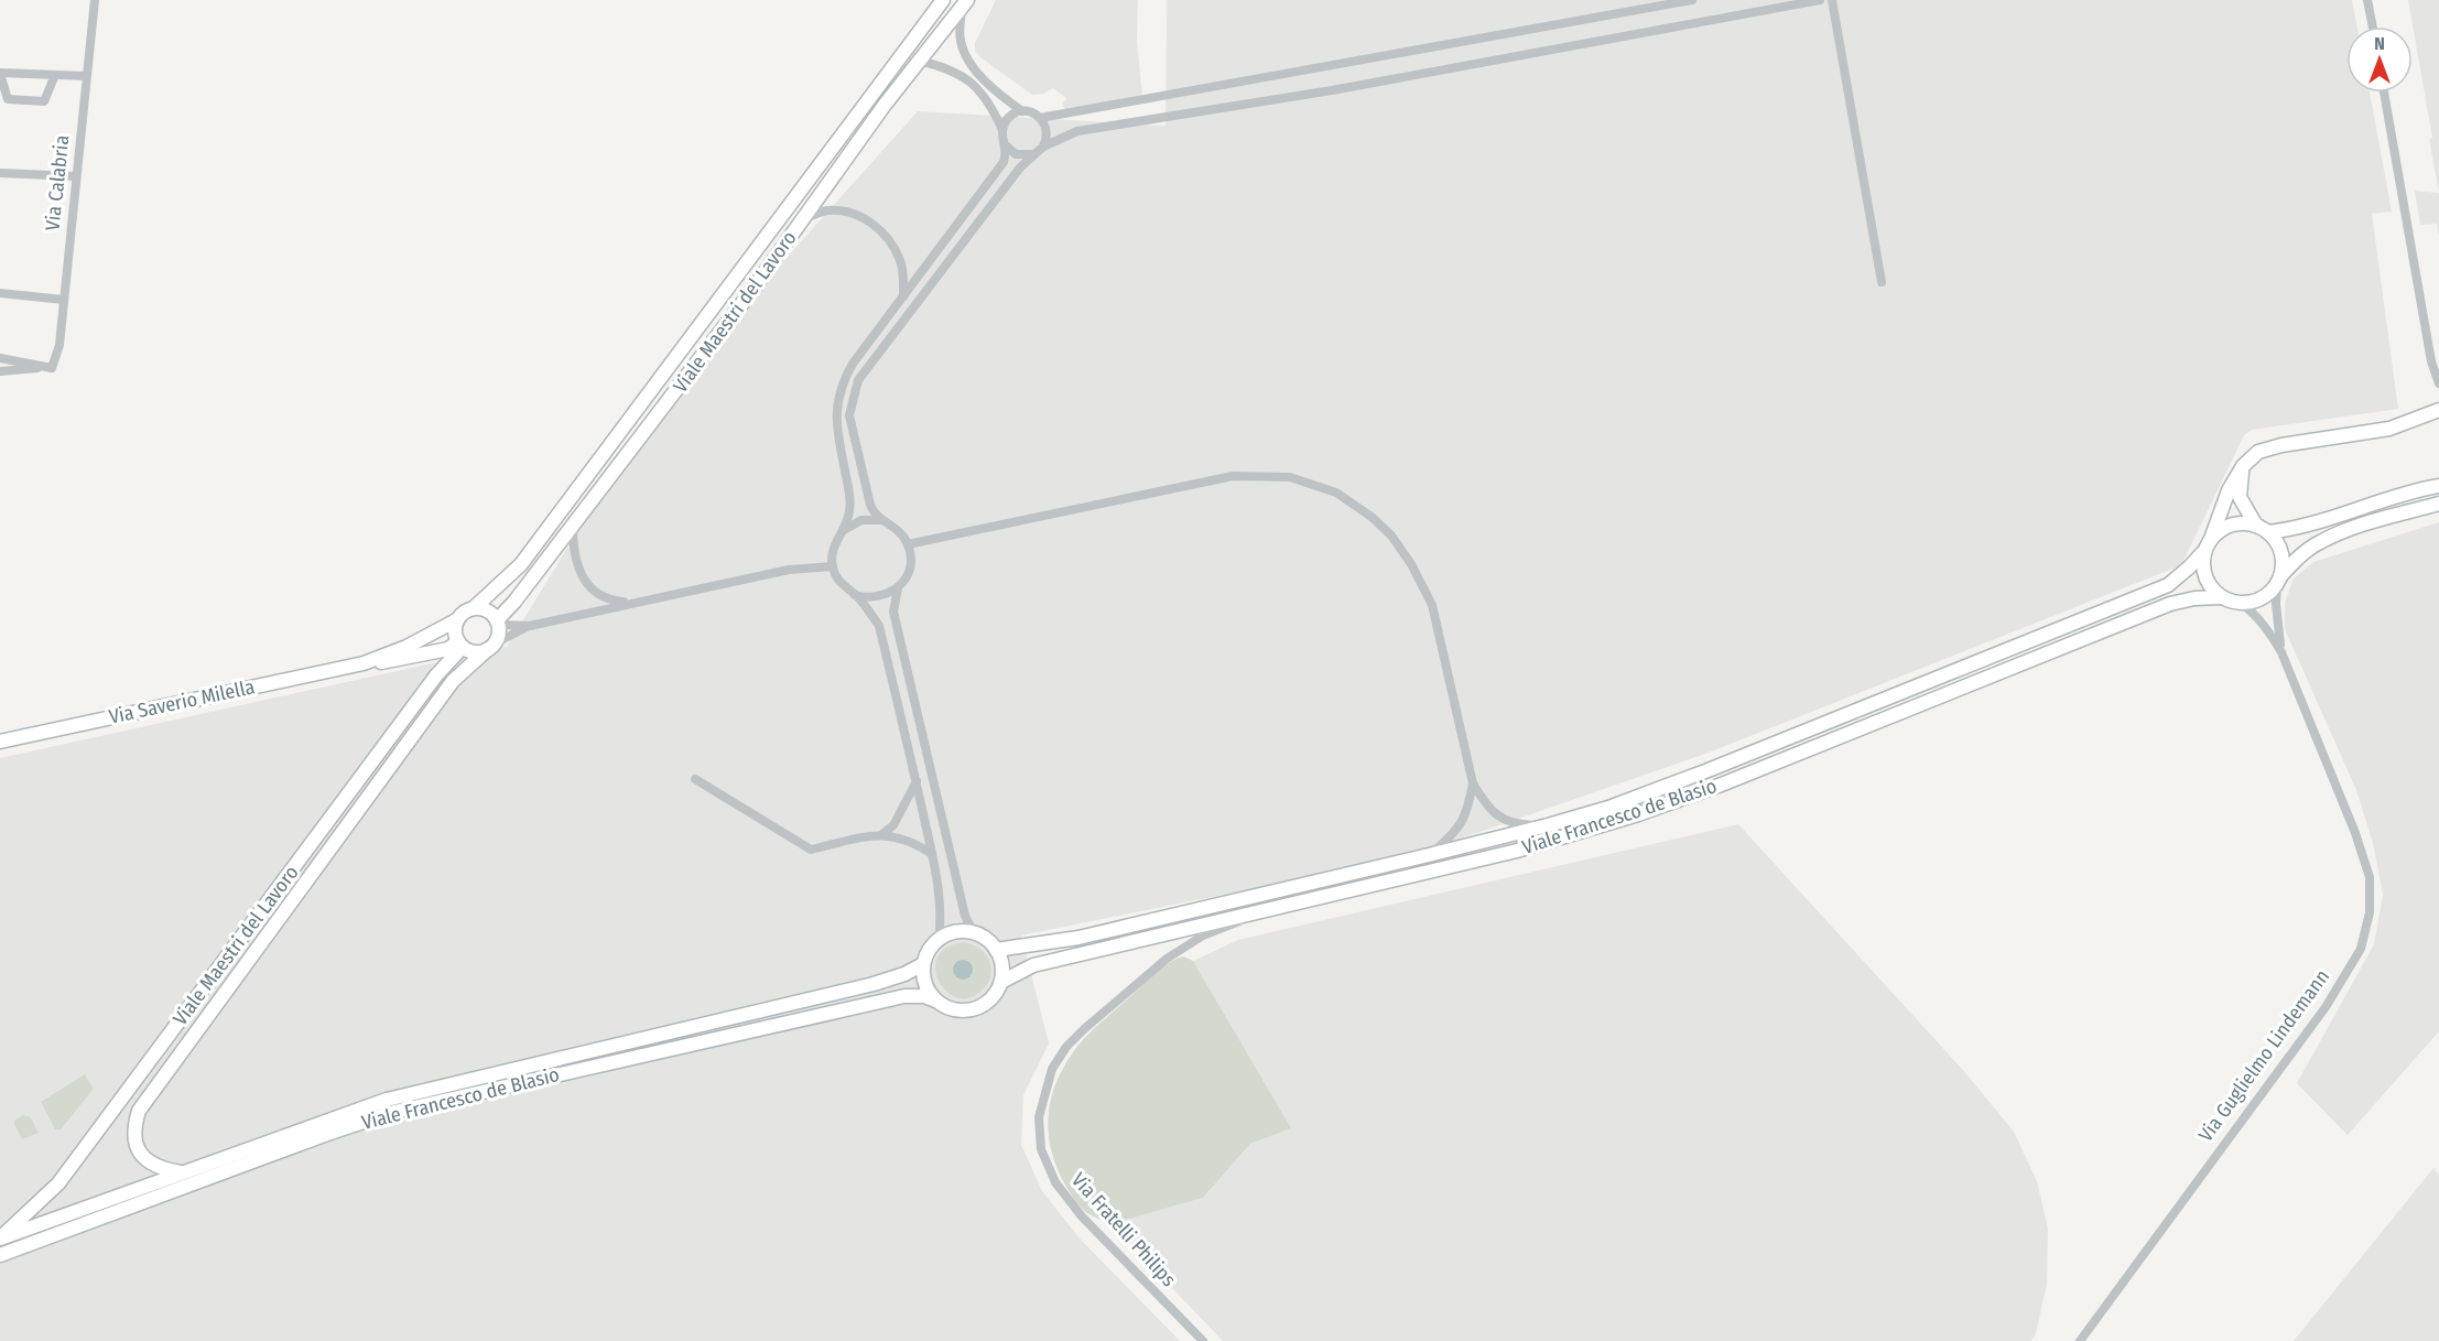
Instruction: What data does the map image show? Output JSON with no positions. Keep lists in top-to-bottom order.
{
  "streets": {
    "street": [
      "Via Calabria",
      "Viale Maestri del Lavoro",
      "Via Saverio Milella",
      "Viale Francesco de Blasio",
      "Via Guglielmo Lindemann",
      "Via Fratelli Philips"
    ]
  },
  "crossings": [
    ["Viale Maestri del Lavoro", "Via Saverio Milella"],
    ["Viale Maestri del Lavoro", "Viale Francesco de Blasio"],
    ["Viale Francesco de Blasio", "Via Guglielmo Lindemann"],
    ["Viale Francesco de Blasio", "Via Fratelli Philips"]
  ],
  "north": "top"
}
